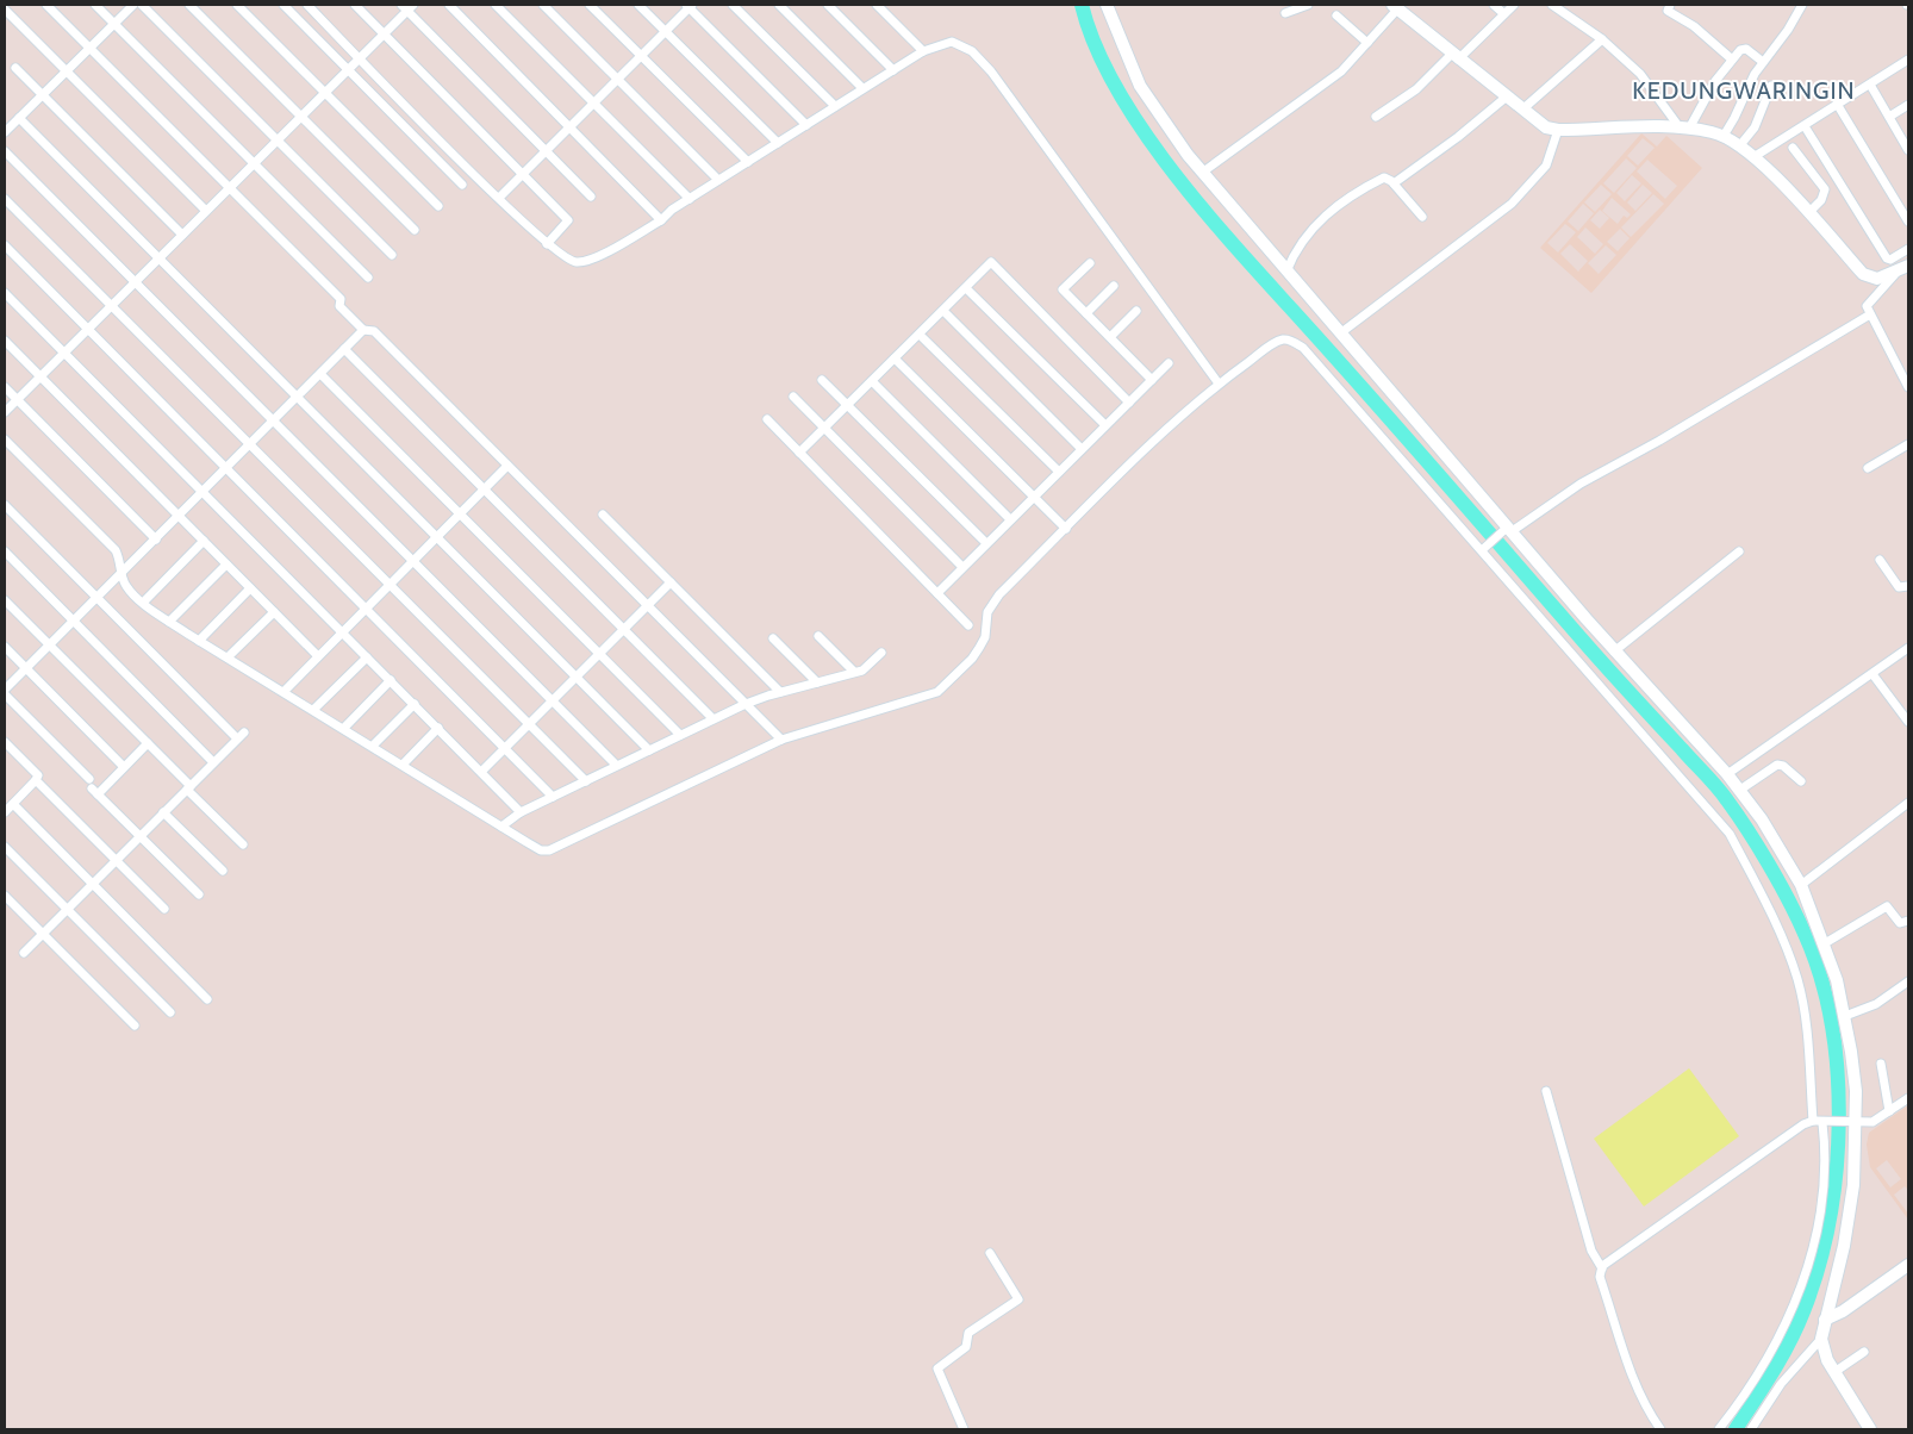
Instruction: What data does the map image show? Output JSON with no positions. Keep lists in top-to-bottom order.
{
  "districts": ["KEDUNGWARINGIN"]
}
